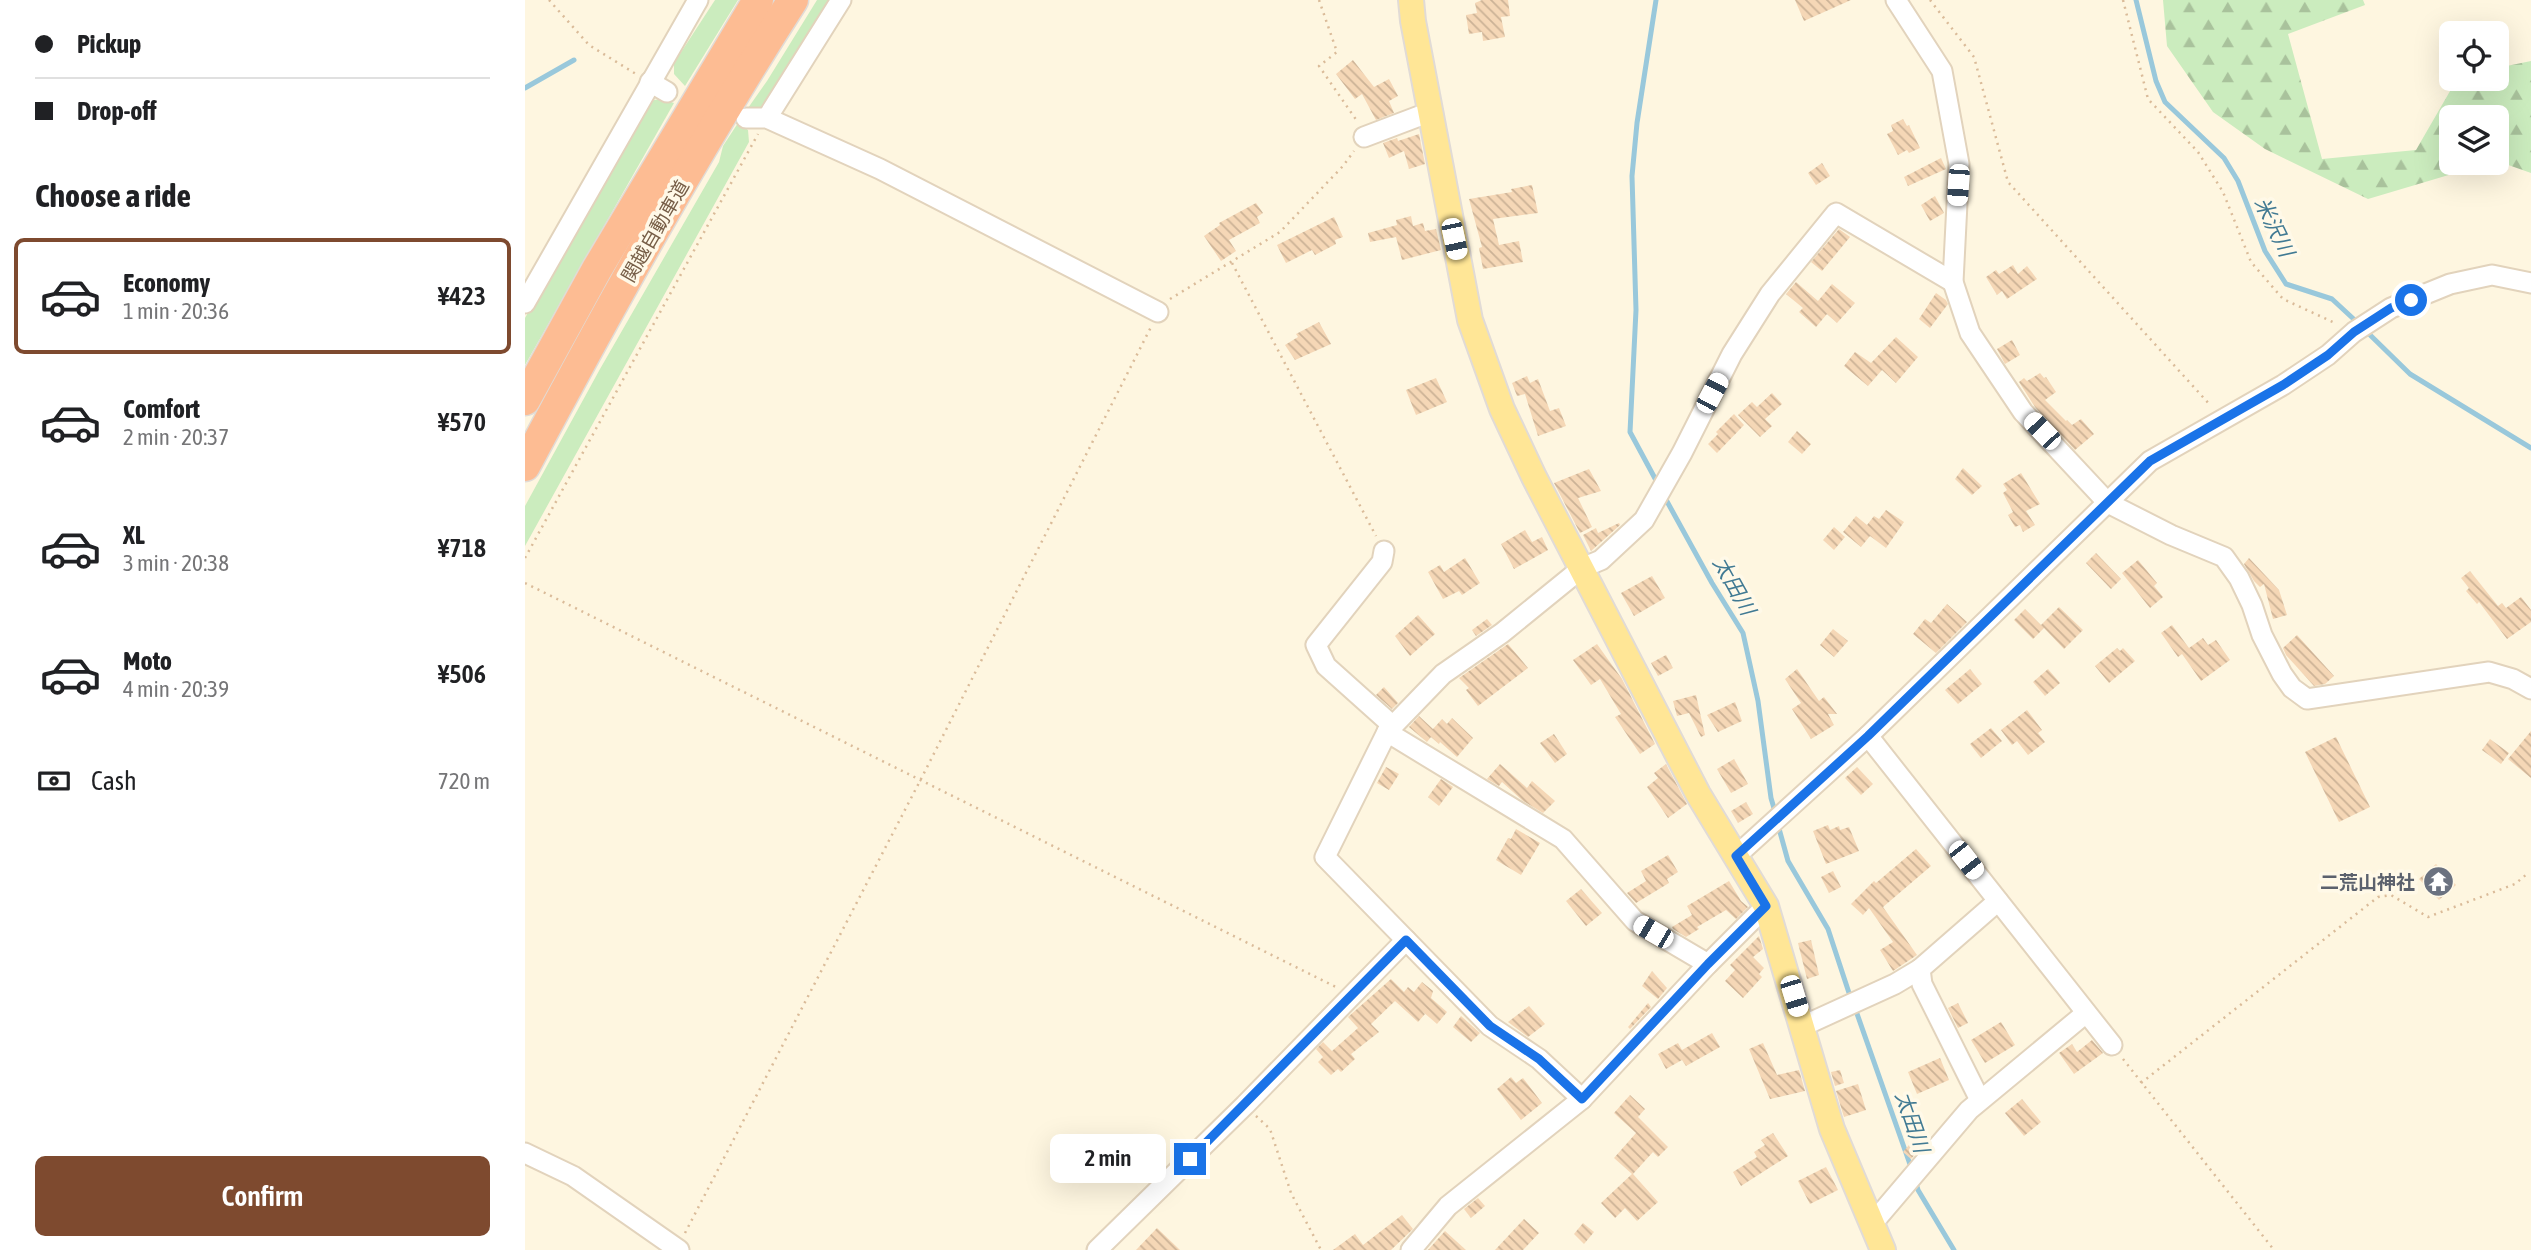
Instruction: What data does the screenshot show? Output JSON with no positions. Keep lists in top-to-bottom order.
{
  "streets": {
    "highway": ["関越自動車道"]
  },
  "water": ["米沢川", "太田川"],
  "places": {
    "temple": ["二荒山神社"]
  },
  "page": {
    "banner": ["Pickup", "Drop-off"],
    "heading": "Choose a ride",
    "list": [
      {
        "name": "Economy",
        "note": "1 min · 20:36",
        "value": "¥423"
      },
      {
        "name": "Comfort",
        "note": "2 min · 20:37",
        "value": "¥570"
      },
      {
        "name": "XL",
        "note": "3 min · 20:38",
        "value": "¥718"
      },
      {
        "name": "Moto",
        "note": "4 min · 20:39",
        "value": "¥506"
      }
    ],
    "pay": ["Cash", "720 m"],
    "bubble": "2 min",
    "buttons": "Confirm"
  }
}
